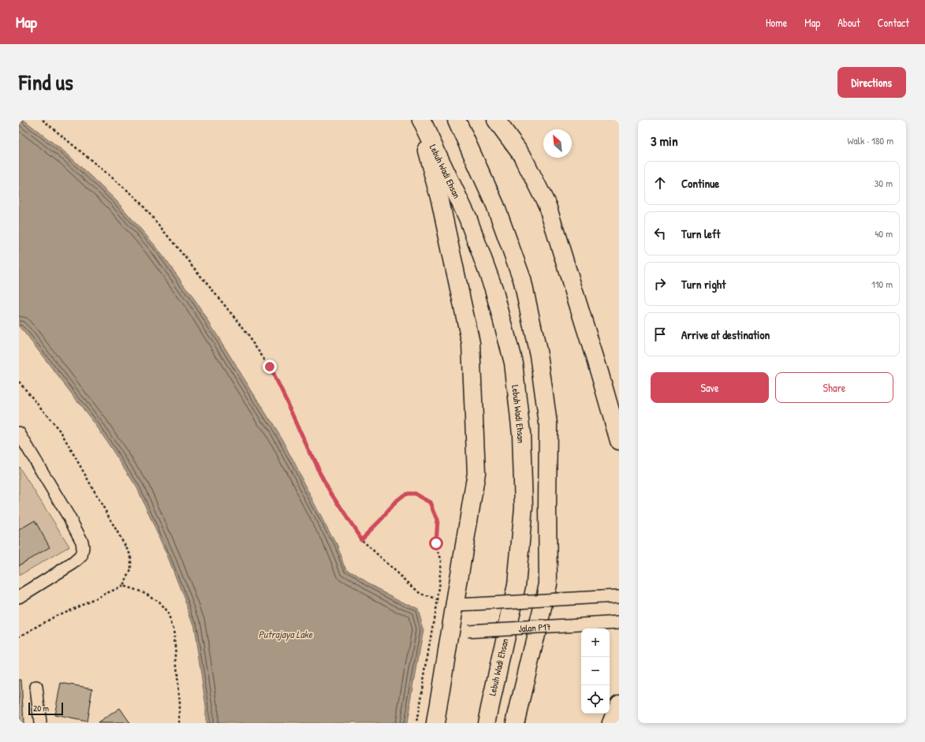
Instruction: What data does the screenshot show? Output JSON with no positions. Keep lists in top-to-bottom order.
{
  "streets": {
    "main road": ["Lebuh Wadi Ehsan"],
    "street": ["Jalan P17"]
  },
  "water": ["Putrajaya Lake"],
  "scale_bar": "20 m",
  "north": "top left",
  "page": {
    "header": "Map",
    "nav": [
      "Home",
      "Map",
      "About",
      "Contact"
    ],
    "title": "Find us",
    "buttons": [
      "Directions",
      ["Save", "Share"]
    ],
    "heading": ["3 min", "Walk · 180 m"],
    "list": [
      ["Continue", "30 m"],
      ["Turn left", "40 m"],
      ["Turn right", "110 m"],
      "Arrive at destination"
    ],
    "map_buttons": ["+", "−"],
    "scale": "20 m"
  }
}
